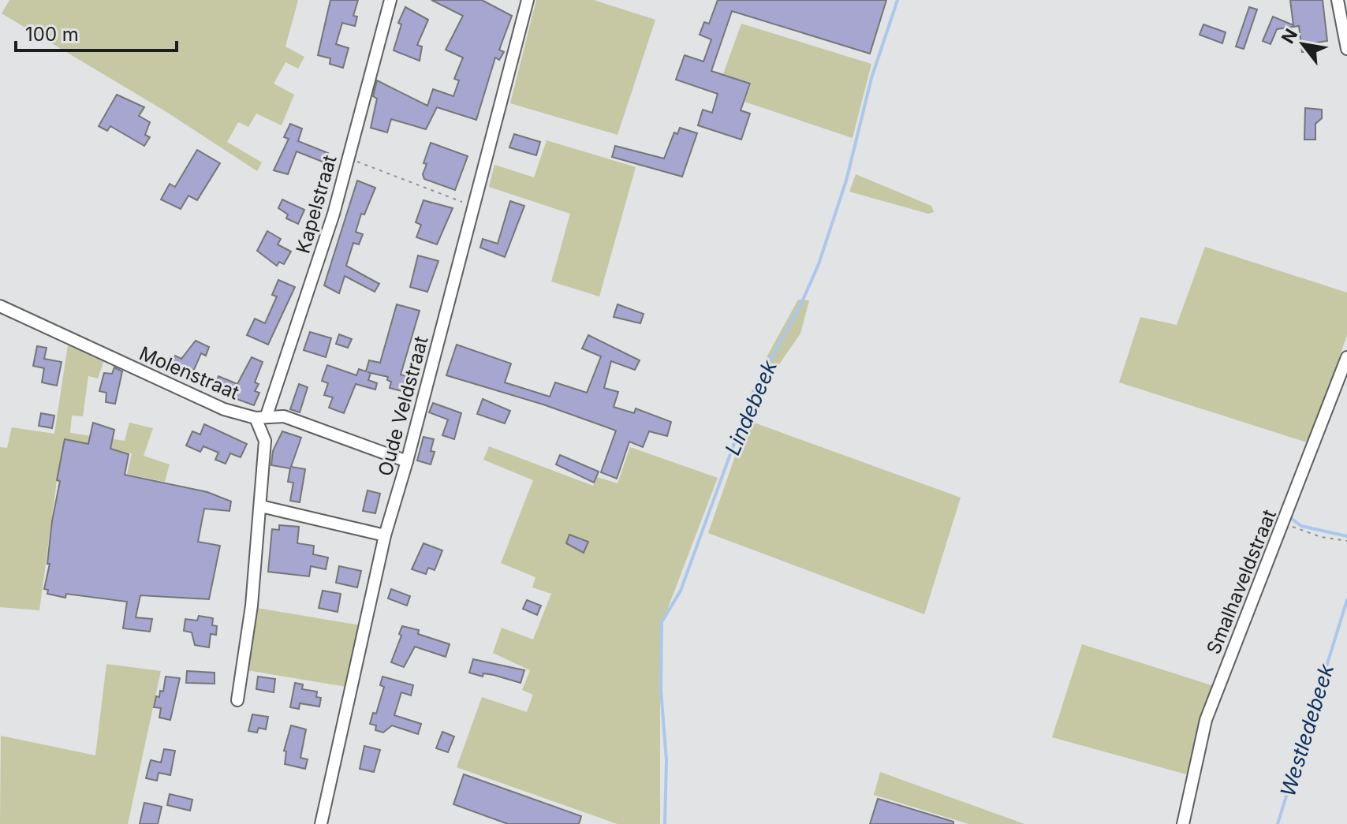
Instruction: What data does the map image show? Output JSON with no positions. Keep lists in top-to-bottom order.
{
  "streets": {
    "street": [
      "Kapelstraat",
      "Molenstraat",
      "Oude Veldstraat",
      "Smalhaveldstraat"
    ]
  },
  "crossings": [
    ["Kapelstraat", "Molenstraat"],
    ["Molenstraat", "Oude Veldstraat"]
  ],
  "water": ["Lindebeek", "Westledebeek"],
  "scale_bar": "100 m",
  "north": "top left"
}
